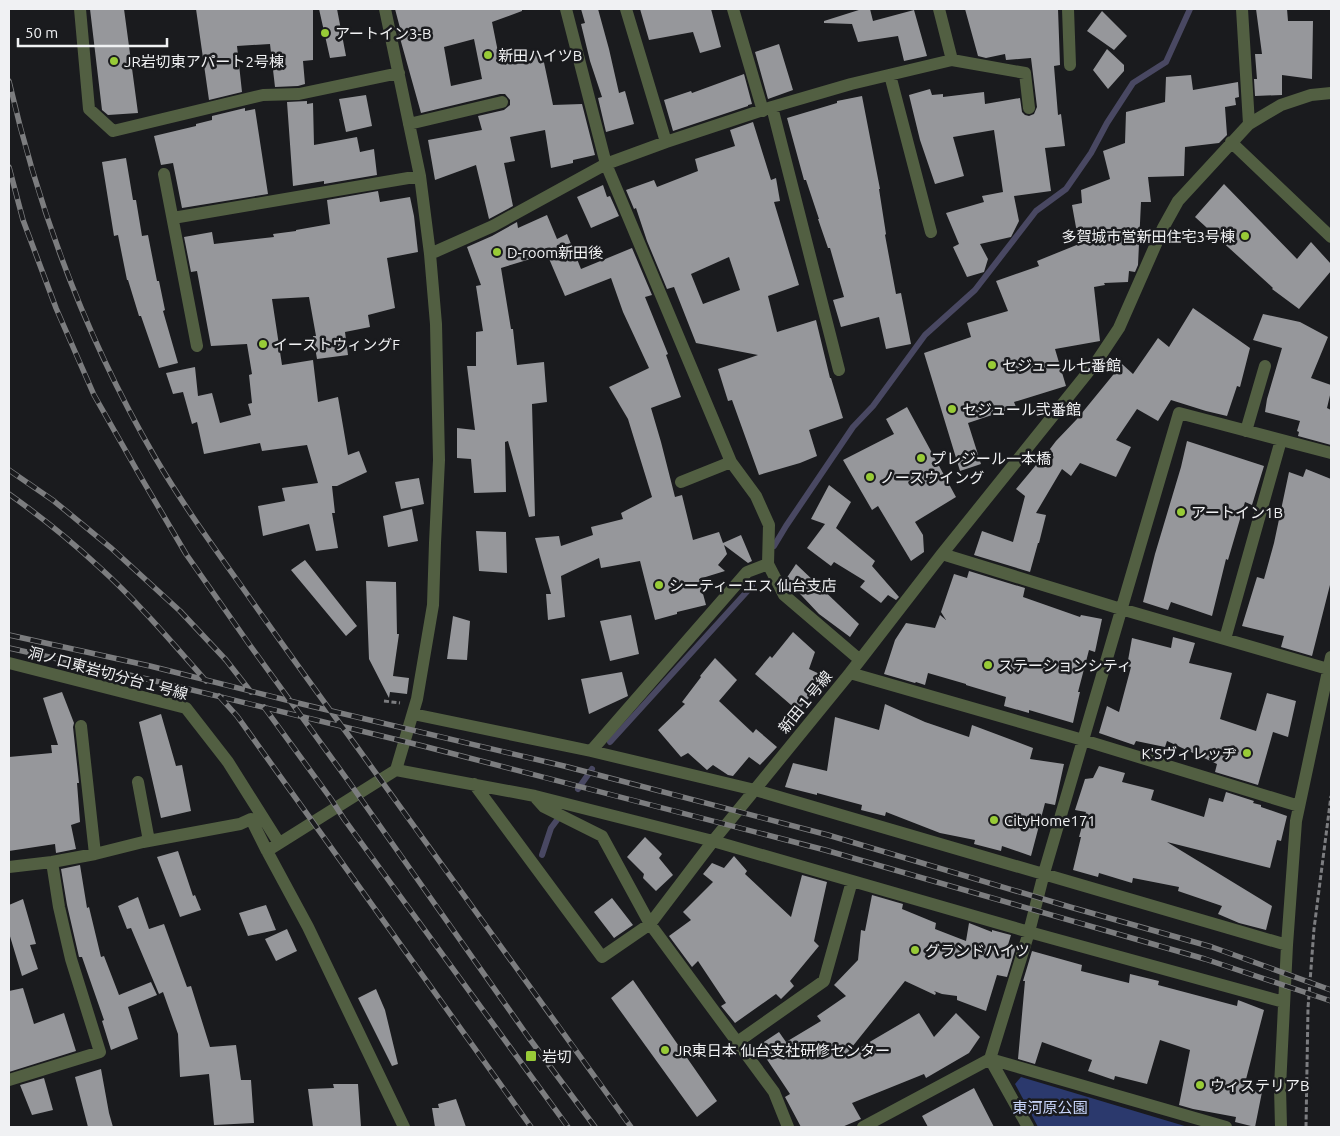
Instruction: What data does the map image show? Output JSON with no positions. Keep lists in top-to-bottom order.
{
  "streets": {
    "street": ["洞ノ口東岩切分台１号線", "新田１号線"]
  },
  "parks": ["東河原公園"],
  "places": {
    "other": [
      "アートイン3-B",
      "新田ハイツB",
      "JR岩切東アパート2号棟",
      "多賀城市営新田住宅3号棟",
      "D-room新田後",
      "イーストウィングF",
      "セジュール七番館",
      "セジュール弐番館",
      "プレジール一本橋",
      "ノースウイング",
      "アートイン1B",
      "シーティーエス 仙台支店",
      "ステーションシティ",
      "K'Sヴィレッヂ",
      "CityHome171",
      "グランドハイツ",
      "JR東日本 仙台支社研修センター",
      "ウィステリアB"
    ],
    "transit": ["岩切"]
  },
  "scale_bar": "50 m"
}
